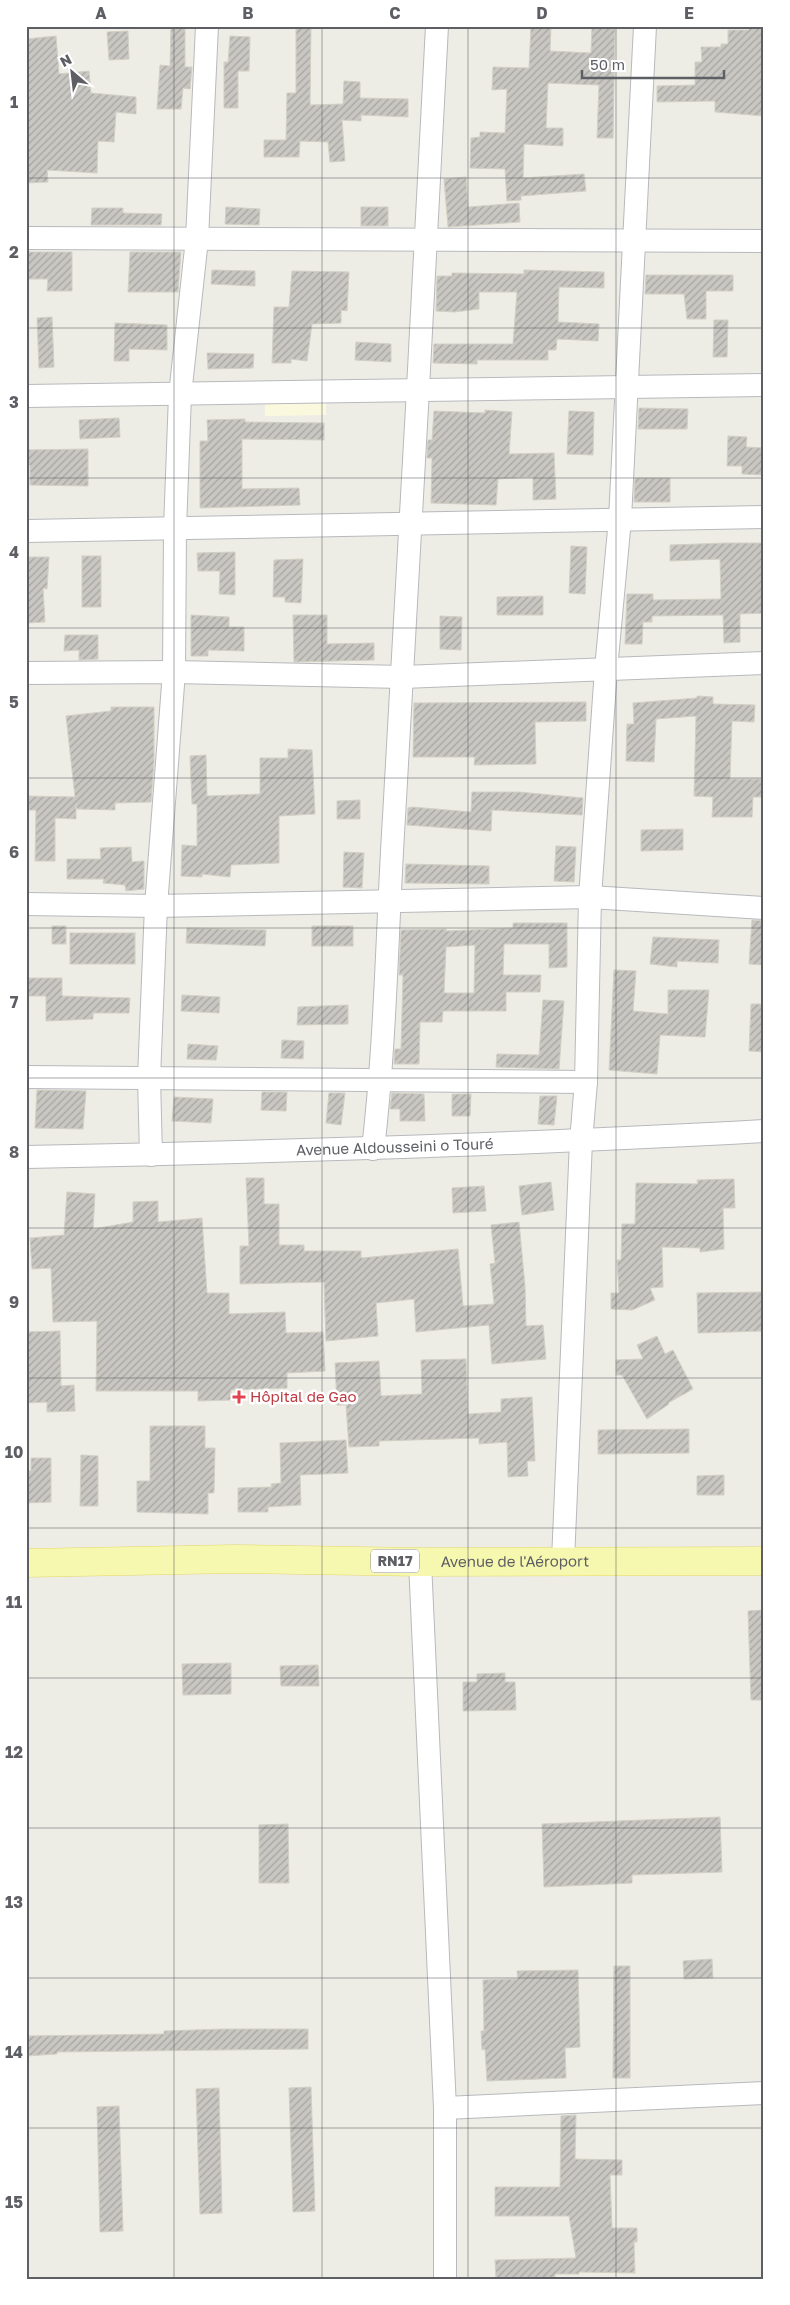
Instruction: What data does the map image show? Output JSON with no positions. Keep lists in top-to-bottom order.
{
  "streets": {
    "main road": ["RN17", "Avenue de l'Aéroport"],
    "street": ["Avenue Aldousseini o Touré"]
  },
  "places": {
    "health": ["Hôpital de Gao"]
  },
  "scale_bar": "50 m",
  "north": "top left",
  "grid": {
    "columns": [
      "A",
      "B",
      "C",
      "D",
      "E"
    ],
    "rows": [
      "1",
      "2",
      "3",
      "4",
      "5",
      "6",
      "7",
      "8",
      "9",
      "10",
      "11",
      "12",
      "13",
      "14",
      "15"
    ]
  }
}
